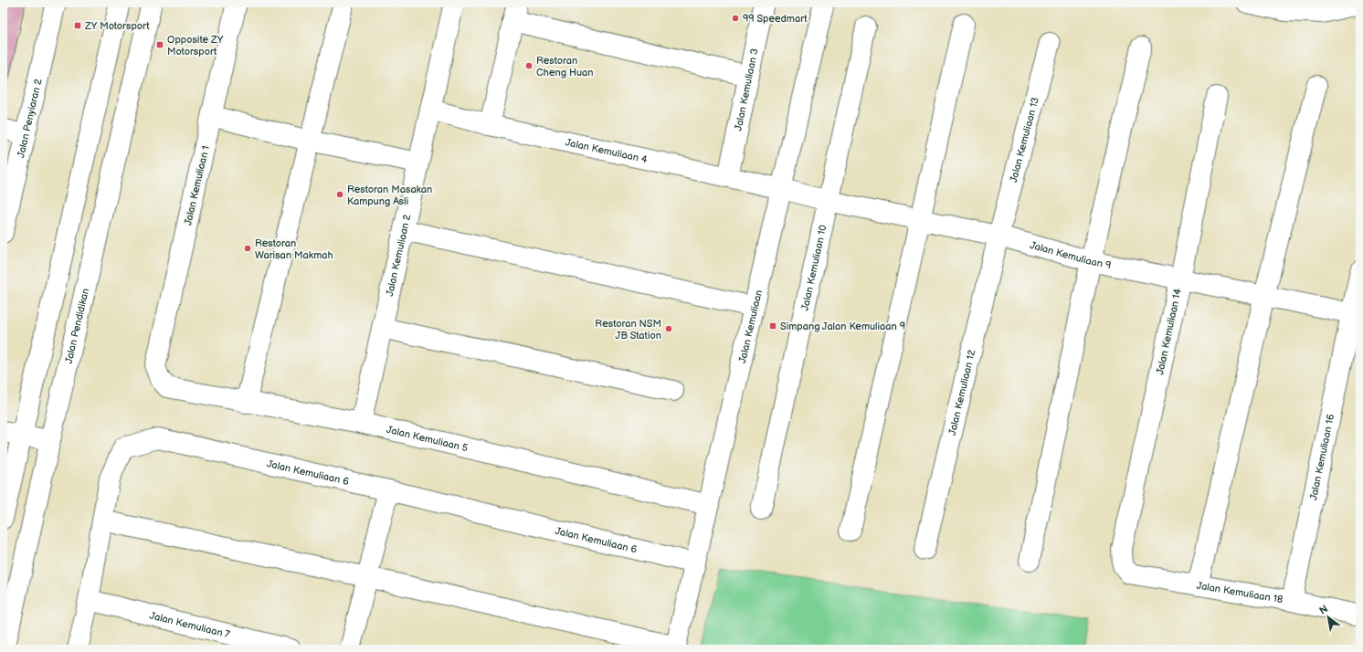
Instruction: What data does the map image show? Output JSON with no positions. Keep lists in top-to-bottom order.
{
  "streets": {
    "street": [
      "Jalan Kemuliaan 3",
      "Jalan Penyiaran 2",
      "Jalan Kemuliaan 13",
      "Jalan Kemuliaan 4",
      "Jalan Kemuliaan 1",
      "Jalan Kemuliaan 9",
      "Jalan Kemuliaan 2",
      "Jalan Kemuliaan 10",
      "Jalan Pendidikan",
      "Jalan Kemuliaan",
      "Jalan Kemuliaan 14",
      "Jalan Kemuliaan 12",
      "Jalan Kemuliaan 5",
      "Jalan Kemuliaan 16",
      "Jalan Kemuliaan 6",
      "Jalan Kemuliaan 18",
      "Jalan Kemuliaan 7"
    ]
  },
  "crossings": [
    ["Jalan Kemuliaan 3", "Jalan Kemuliaan 4"],
    ["Jalan Kemuliaan 13", "Jalan Kemuliaan 9"],
    ["Jalan Kemuliaan 13", "Jalan Kemuliaan 12"],
    ["Jalan Kemuliaan 4", "Jalan Kemuliaan 9"],
    ["Jalan Kemuliaan 4", "Jalan Kemuliaan 2"],
    ["Jalan Kemuliaan 4", "Jalan Kemuliaan"],
    ["Jalan Kemuliaan 1", "Jalan Kemuliaan 5"],
    ["Jalan Kemuliaan 9", "Jalan Kemuliaan 10"],
    ["Jalan Kemuliaan 9", "Jalan Kemuliaan"],
    ["Jalan Kemuliaan 9", "Jalan Kemuliaan 14"],
    ["Jalan Kemuliaan 9", "Jalan Kemuliaan 12"],
    ["Jalan Kemuliaan 9", "Jalan Kemuliaan 16"],
    ["Jalan Kemuliaan 2", "Jalan Kemuliaan 5"],
    ["Jalan Kemuliaan", "Jalan Kemuliaan 5"],
    ["Jalan Kemuliaan", "Jalan Kemuliaan 6"],
    ["Jalan Kemuliaan 14", "Jalan Kemuliaan 18"],
    ["Jalan Kemuliaan 16", "Jalan Kemuliaan 18"],
    ["Jalan Kemuliaan 6", "Jalan Kemuliaan 7"]
  ],
  "places": {
    "other": [
      "99 Speedmart",
      "Restoran Cheng Huan",
      "Restoran Masakan Kampung Asli",
      "Restoran Warisan Makmah",
      "Restoran NSM JB Station"
    ],
    "transit": ["ZY Motorsport", "Opposite ZY Motorsport", "Simpang Jalan Kemuliaan 9"]
  },
  "north": "top left"
}
